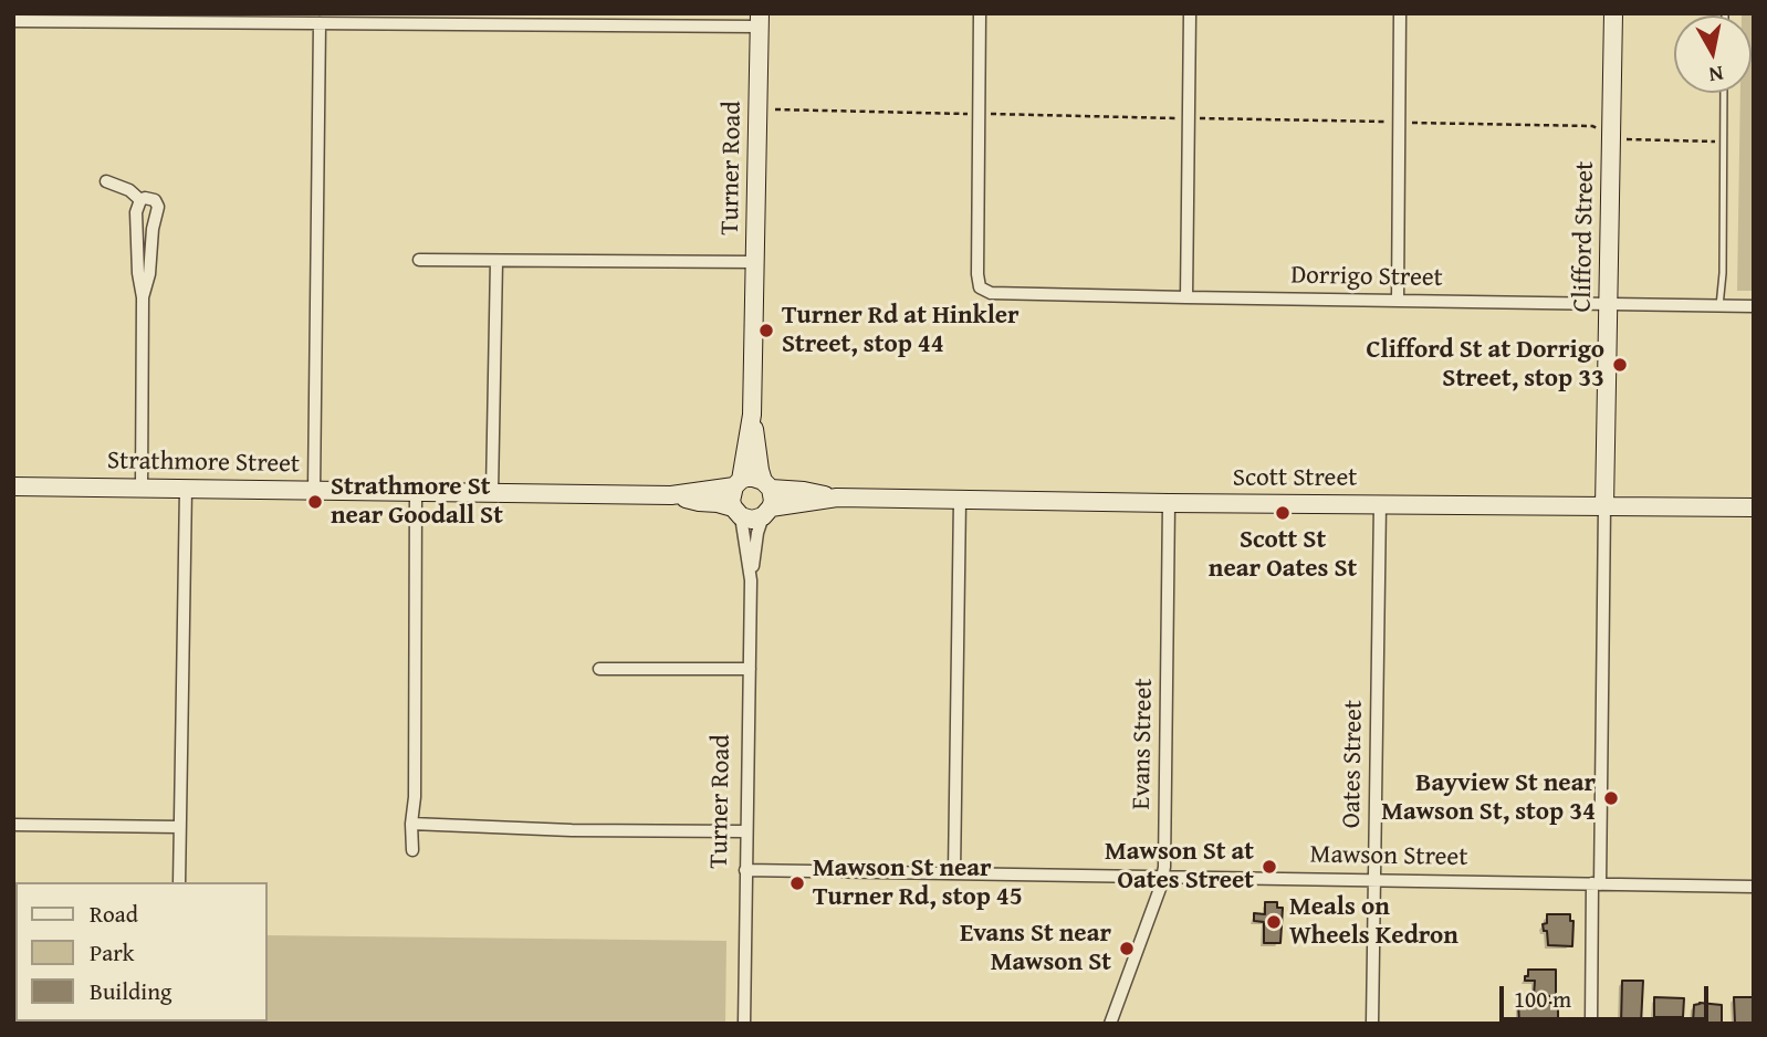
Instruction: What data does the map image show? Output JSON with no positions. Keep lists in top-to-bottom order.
{
  "streets": {
    "street": [
      "Turner Road",
      "Clifford Street",
      "Dorrigo Street",
      "Strathmore Street",
      "Scott Street",
      "Evans Street",
      "Oates Street",
      "Mawson Street"
    ]
  },
  "crossings": [
    ["Turner Road", "Strathmore Street"],
    ["Turner Road", "Scott Street"],
    ["Turner Road", "Mawson Street"],
    ["Clifford Street", "Dorrigo Street"],
    ["Clifford Street", "Scott Street"],
    ["Strathmore Street", "Scott Street"],
    ["Scott Street", "Evans Street"],
    ["Scott Street", "Oates Street"],
    ["Evans Street", "Mawson Street"],
    ["Oates Street", "Mawson Street"]
  ],
  "places": [
    "Turner Rd at Hinkler Street, stop 44",
    "Clifford St at Dorrigo Street, stop 33",
    "Strathmore St near Goodall St",
    "Scott St near Oates St",
    "Bayview St near Mawson St, stop 34",
    "Mawson St at Oates Street",
    "Mawson St near Turner Rd, stop 45",
    "Meals on Wheels Kedron",
    "Evans St near Mawson St"
  ],
  "legend": ["Road", "Park", "Building"],
  "scale_bar": "100 m",
  "north": "bottom"
}
